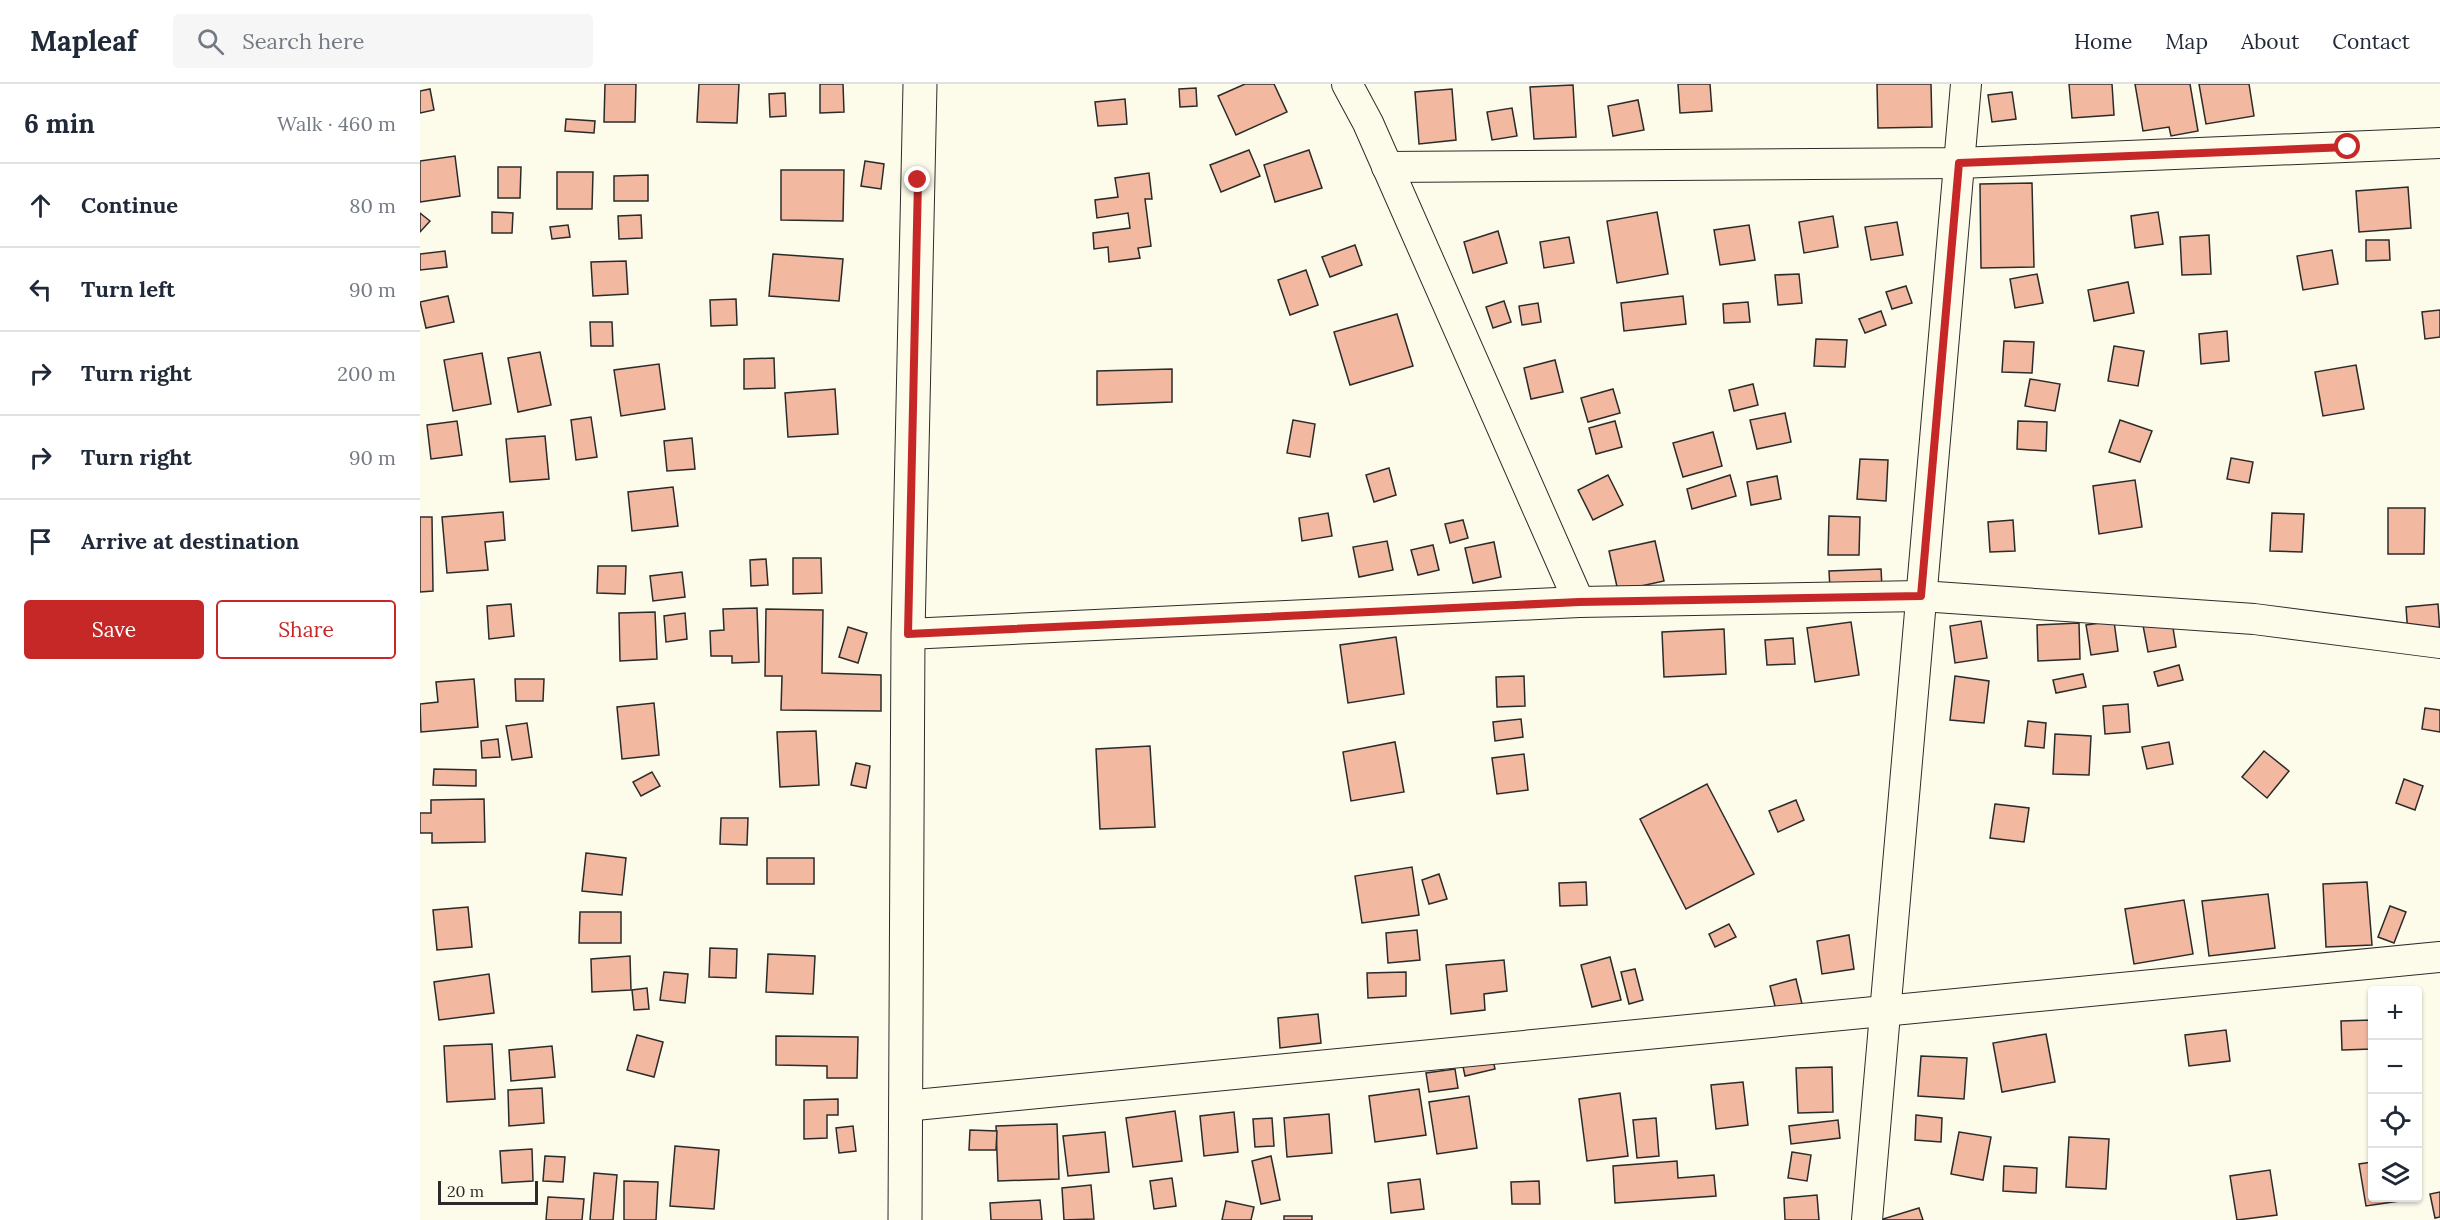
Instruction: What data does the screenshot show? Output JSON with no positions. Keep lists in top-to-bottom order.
{
  "scale_bar": "20 m",
  "page": {
    "header": "Mapleaf",
    "search": "Search here",
    "nav": [
      "Home",
      "Map",
      "About",
      "Contact"
    ],
    "heading": ["6 min", "Walk · 460 m"],
    "list": [
      ["Continue", "80 m"],
      ["Turn left", "90 m"],
      ["Turn right", "200 m"],
      ["Turn right", "90 m"],
      "Arrive at destination"
    ],
    "buttons": ["Save", "Share"],
    "map_buttons": ["+", "−"],
    "scale": "20 m"
  }
}
